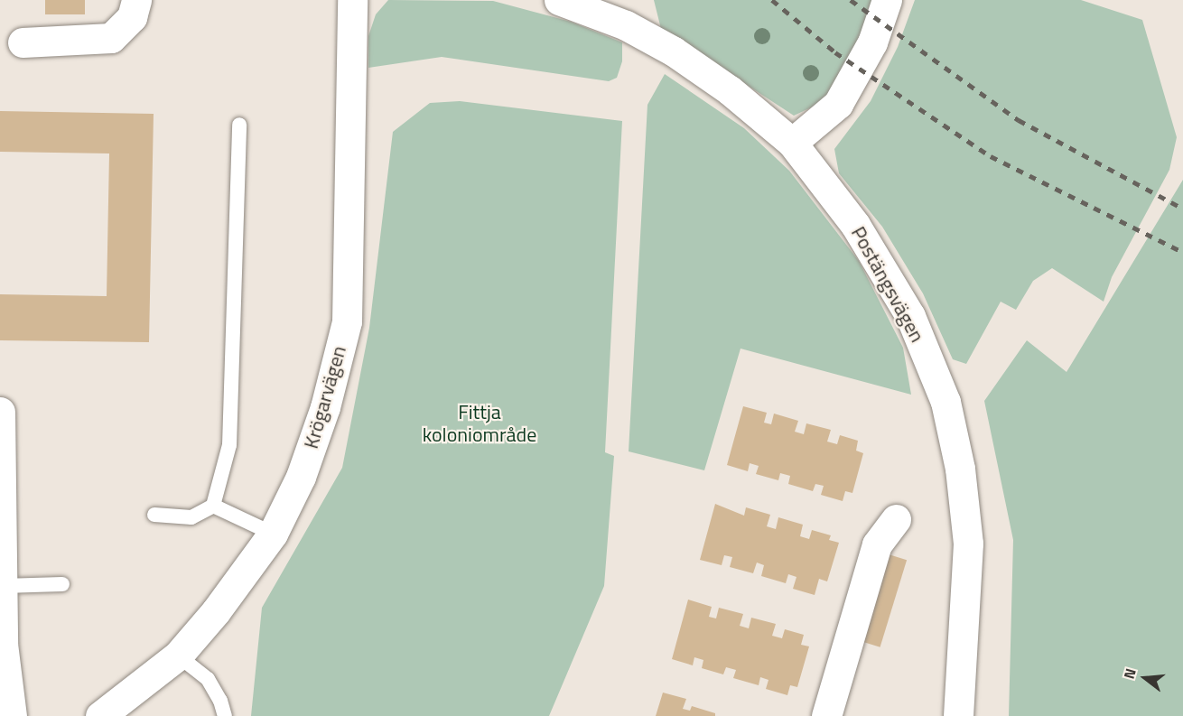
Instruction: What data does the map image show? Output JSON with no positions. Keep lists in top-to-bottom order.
{
  "streets": {
    "street": ["Postängsvägen", "Krögarvägen"]
  },
  "parks": ["Fittja koloniområde"],
  "north": "left"
}
